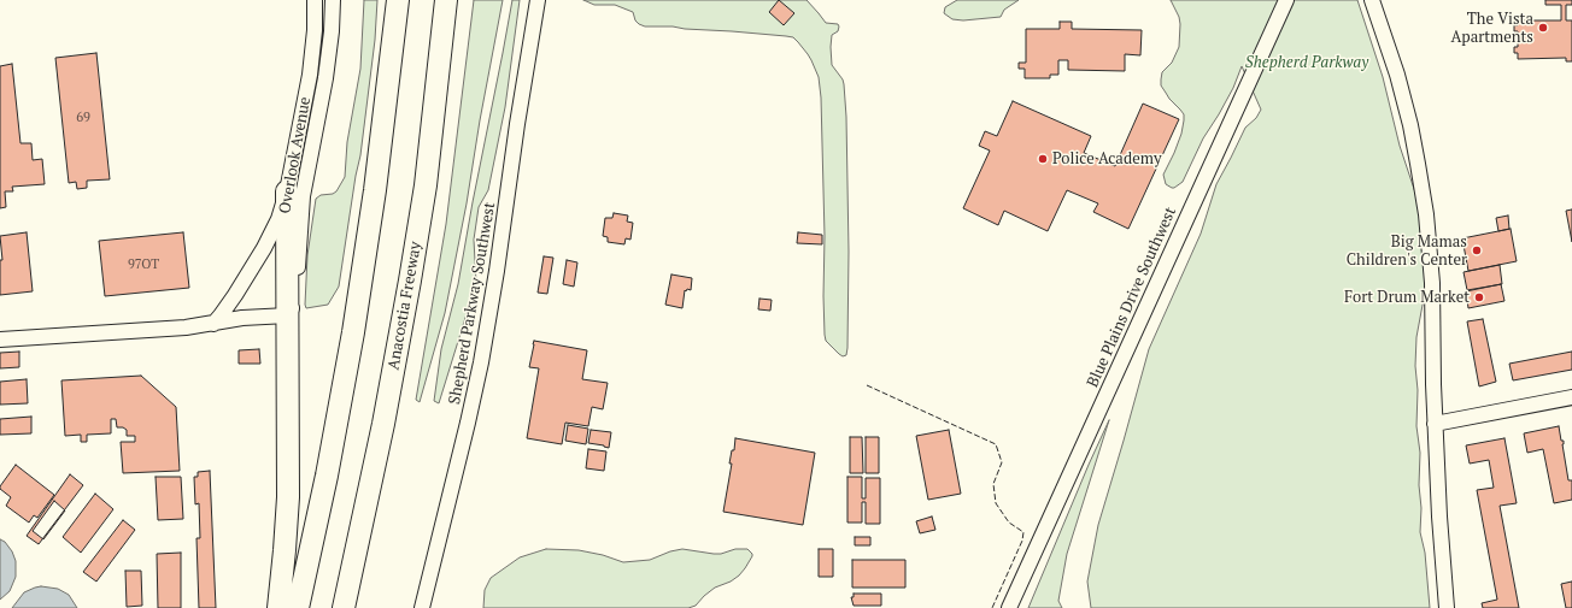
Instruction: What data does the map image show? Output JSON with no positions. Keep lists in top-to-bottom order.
{
  "streets": {
    "highway": ["Anacostia Freeway"],
    "street": ["Overlook Avenue", "Blue Plains Drive Southwest", "Shepherd Parkway Southwest"]
  },
  "parks": ["Shepherd Parkway"],
  "places": [
    "The Vista Apartments",
    "Police Academy",
    "Big Mamas Children's Center",
    "Fort Drum Market"
  ],
  "house_numbers": ["69", "97OT"]
}
